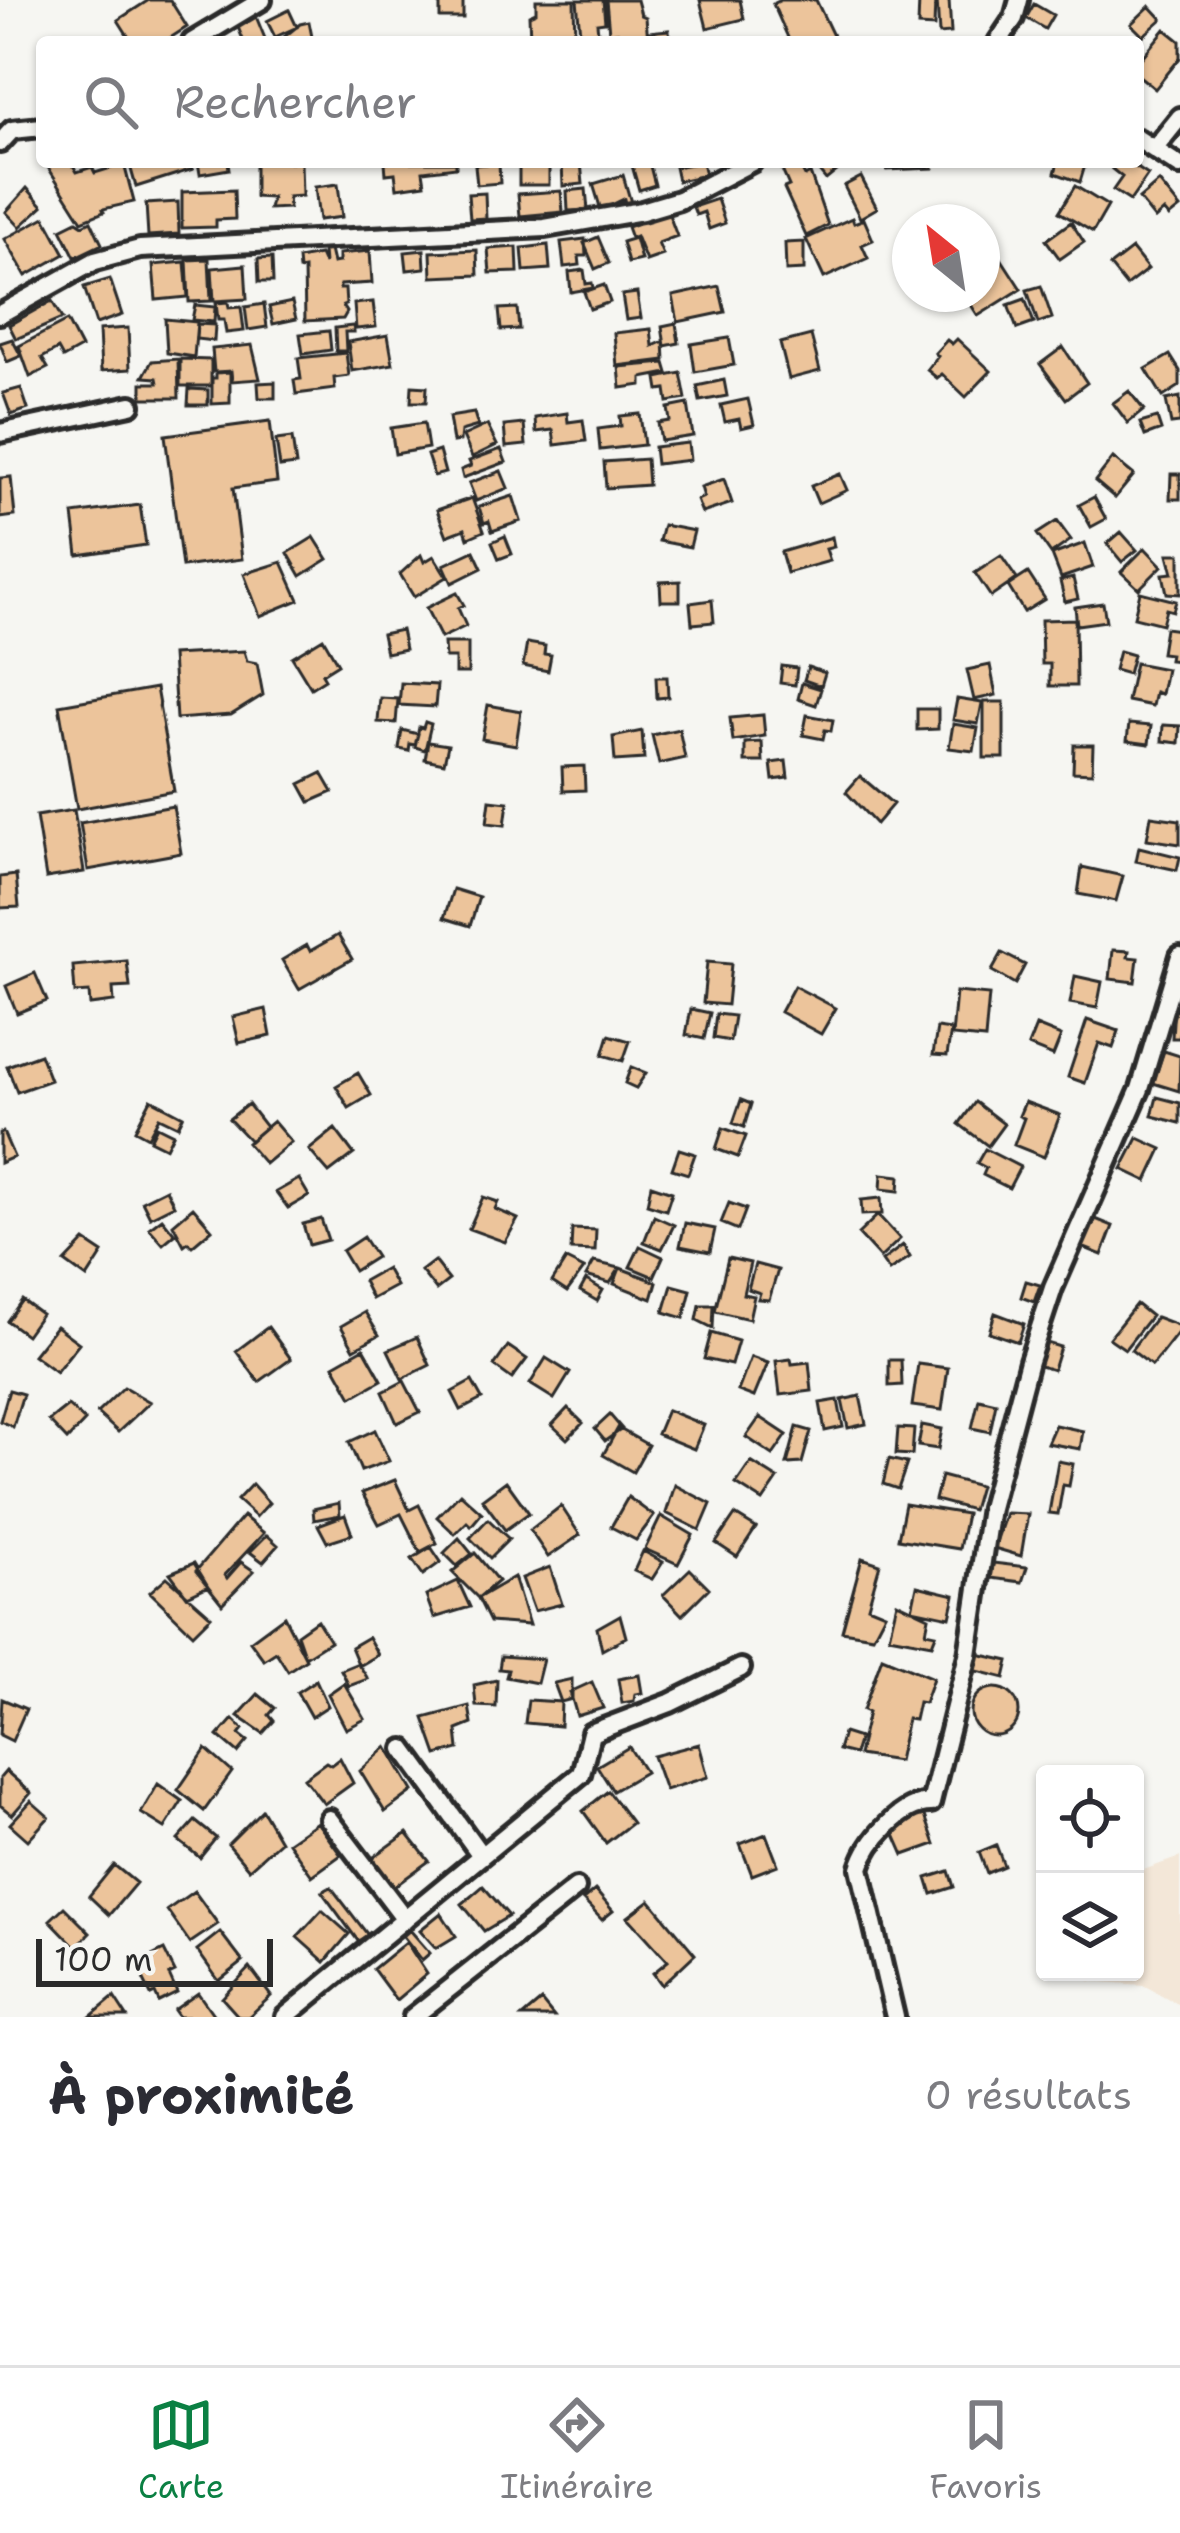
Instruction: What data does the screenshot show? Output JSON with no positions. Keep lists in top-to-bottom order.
{
  "scale_bar": "100 m",
  "north": "top left",
  "page": {
    "search": "Rechercher",
    "scale": "100 m",
    "heading": ["À proximité", "0 résultats"],
    "nav": ["Carte", "Itinéraire", "Favoris"]
  }
}
